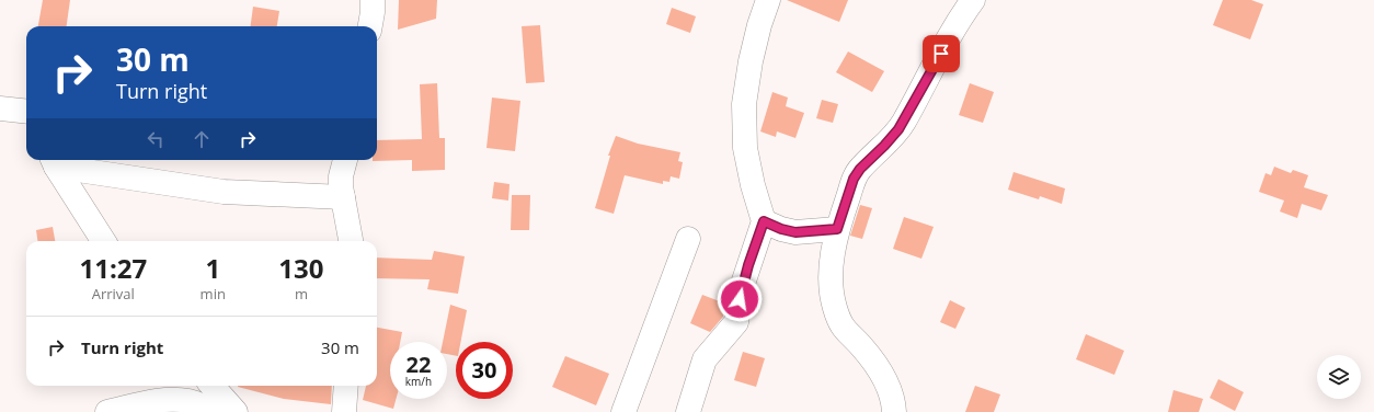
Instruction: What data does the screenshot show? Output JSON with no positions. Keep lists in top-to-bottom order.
{
  "page": {
    "turn": ["30 m", "Turn right"],
    "eta": [
      "11:27",
      "Arrival",
      "1",
      "min",
      "130",
      "m"
    ],
    "list": [
      {
        "name": "Turn right",
        "value": "30 m"
      }
    ],
    "speed": "22 km/h",
    "limit": "30"
  }
}
